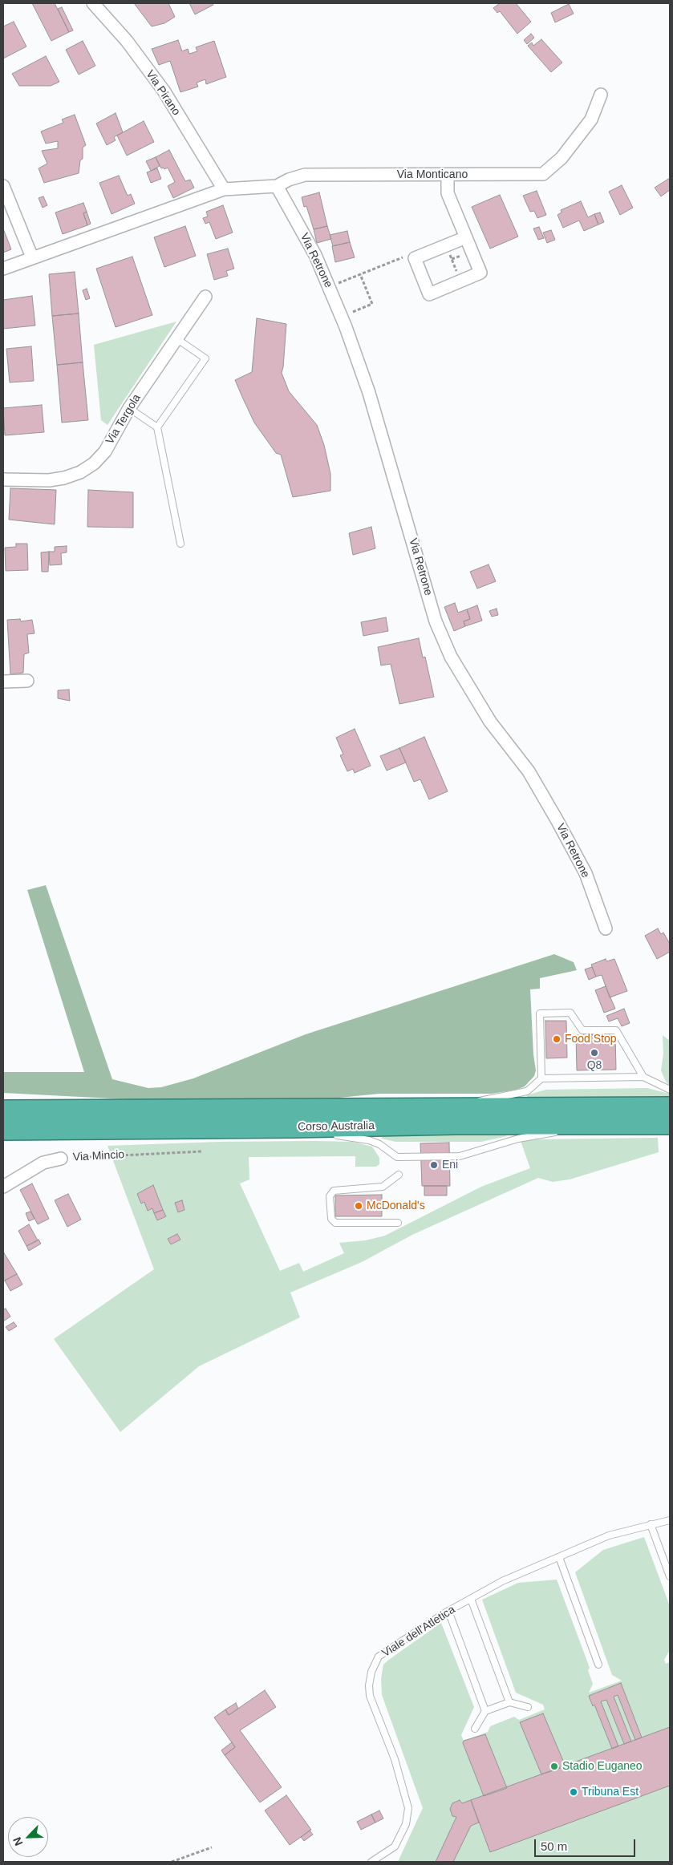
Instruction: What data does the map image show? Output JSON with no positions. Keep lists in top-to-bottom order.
{
  "streets": {
    "highway": ["Corso Australia"],
    "street": [
      "Via Pirano",
      "Via Monticano",
      "Via Retrone",
      "Via Tergola",
      "Via Mincio"
    ],
    "lane": ["Viale dell'Atletica"]
  },
  "crossings": [
    ["Via Pirano", "Via Monticano"],
    ["Via Monticano", "Via Retrone"]
  ],
  "places": [
    "Food Stop",
    "Q8",
    "Eni",
    "McDonald's",
    "Stadio Euganeo",
    "Tribuna Est"
  ],
  "scale_bar": "50 m",
  "north": "bottom left"
}
